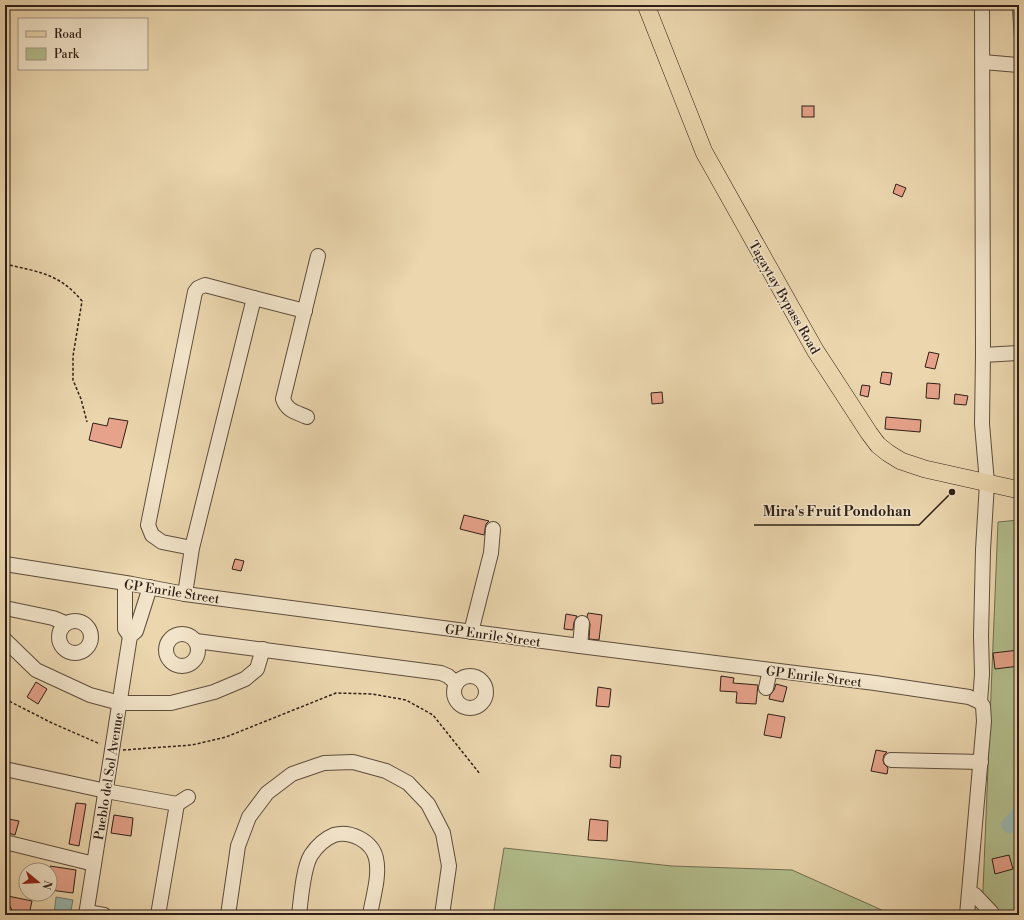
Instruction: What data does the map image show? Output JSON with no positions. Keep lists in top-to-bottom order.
{
  "streets": {
    "main road": ["Tagaytay Bypass Road"],
    "street": ["GP Enrile Street", "Pueblo del Sol Avenue"]
  },
  "crossings": [
    ["GP Enrile Street", "Pueblo del Sol Avenue"]
  ],
  "places": ["Mira's Fruit Pondohan"],
  "legend": ["Road", "Park"],
  "north": "right"
}
